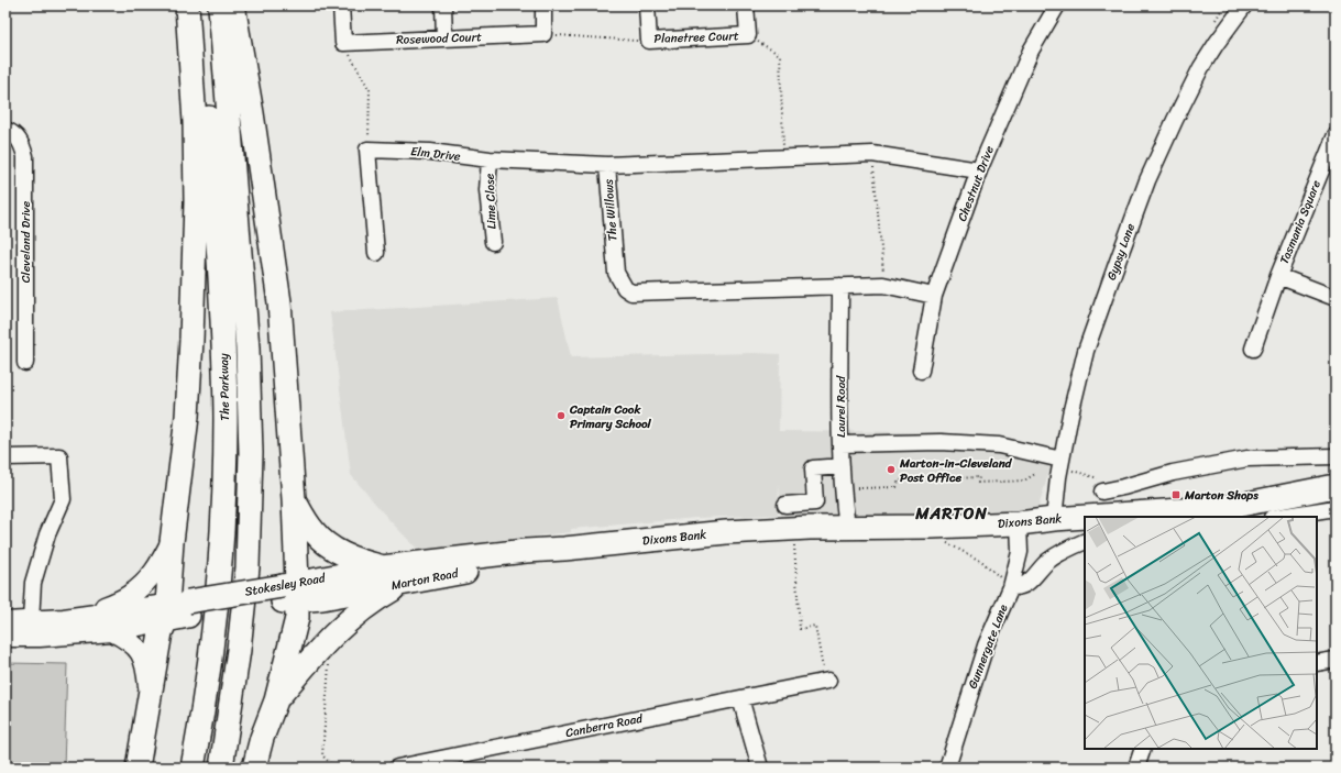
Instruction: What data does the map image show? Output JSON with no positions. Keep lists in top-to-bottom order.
{
  "streets": {
    "highway": [
      "The Parkway",
      "Dixons Bank",
      "Marton Road",
      "Stokesley Road"
    ],
    "street": [
      "Planetree Court",
      "Rosewood Court",
      "Elm Drive",
      "Chestnut Drive",
      "Lime Close",
      "The Willows",
      "Tasmania Square",
      "Cleveland Drive",
      "Gypsy Lane",
      "Laurel Road",
      "Gunnergate Lane",
      "Canberra Road"
    ]
  },
  "crossings": [
    ["Elm Drive", "Lime Close"],
    ["Elm Drive", "The Willows"],
    ["Chestnut Drive", "The Willows"],
    ["The Willows", "Laurel Road"],
    ["Gypsy Lane", "Dixons Bank"],
    ["Laurel Road", "Dixons Bank"],
    ["Dixons Bank", "Marton Road"],
    ["Dixons Bank", "Gunnergate Lane"],
    ["Marton Road", "Stokesley Road"]
  ],
  "districts": ["MARTON"],
  "places": {
    "other": ["Captain Cook Primary School", "Marton-in-Cleveland Post Office"],
    "transit": ["Marton Shops"]
  }
}
